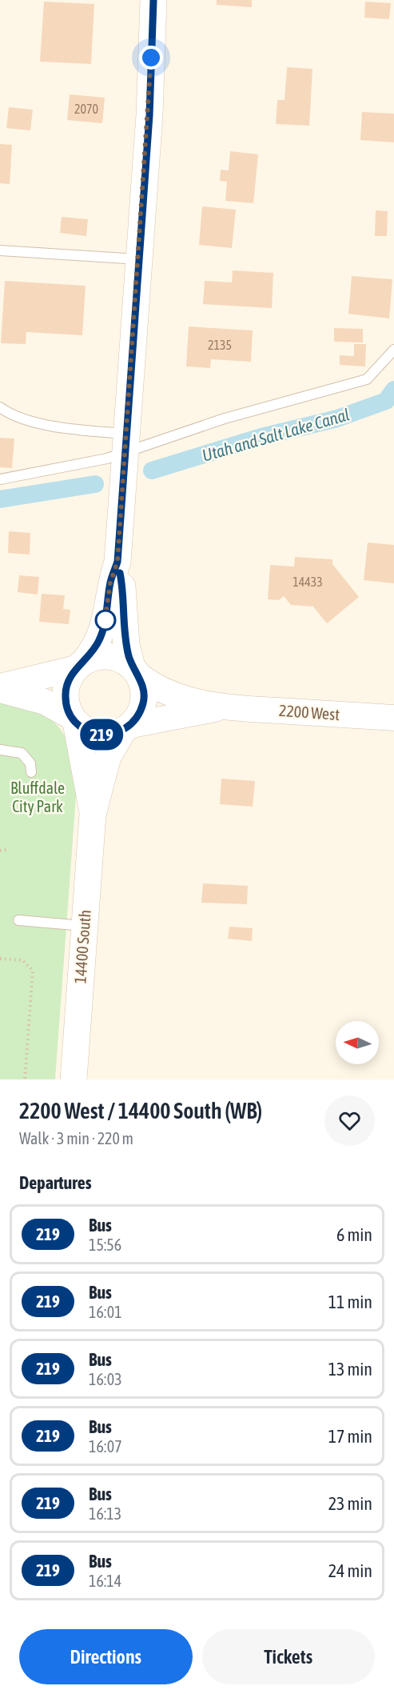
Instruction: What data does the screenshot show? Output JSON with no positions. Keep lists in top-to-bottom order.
{
  "streets": {
    "main road": ["14400 South"],
    "street": ["2200 West"]
  },
  "crossings": [
    ["2200 West", "14400 South"]
  ],
  "water": ["Utah and Salt Lake Canal"],
  "parks": ["Bluffdale City Park"],
  "lines": ["bus line 219"],
  "house_numbers": ["2070", "2135", "14433"],
  "north": "left",
  "page": {
    "on_map": "219",
    "heading": [
      ["2200 West / 14400 South (WB)", "Walk · 3 min · 220 m"],
      "Departures"
    ],
    "list": [
      {
        "mark": "219",
        "name": "Bus",
        "note": "15:56",
        "value": "6 min"
      },
      {
        "mark": "219",
        "name": "Bus",
        "note": "16:01",
        "value": "11 min"
      },
      {
        "mark": "219",
        "name": "Bus",
        "note": "16:03",
        "value": "13 min"
      },
      {
        "mark": "219",
        "name": "Bus",
        "note": "16:07",
        "value": "17 min"
      },
      {
        "mark": "219",
        "name": "Bus",
        "note": "16:13",
        "value": "23 min"
      },
      {
        "mark": "219",
        "name": "Bus",
        "note": "16:14",
        "value": "24 min"
      }
    ],
    "buttons": ["Directions", "Tickets"]
  }
}
